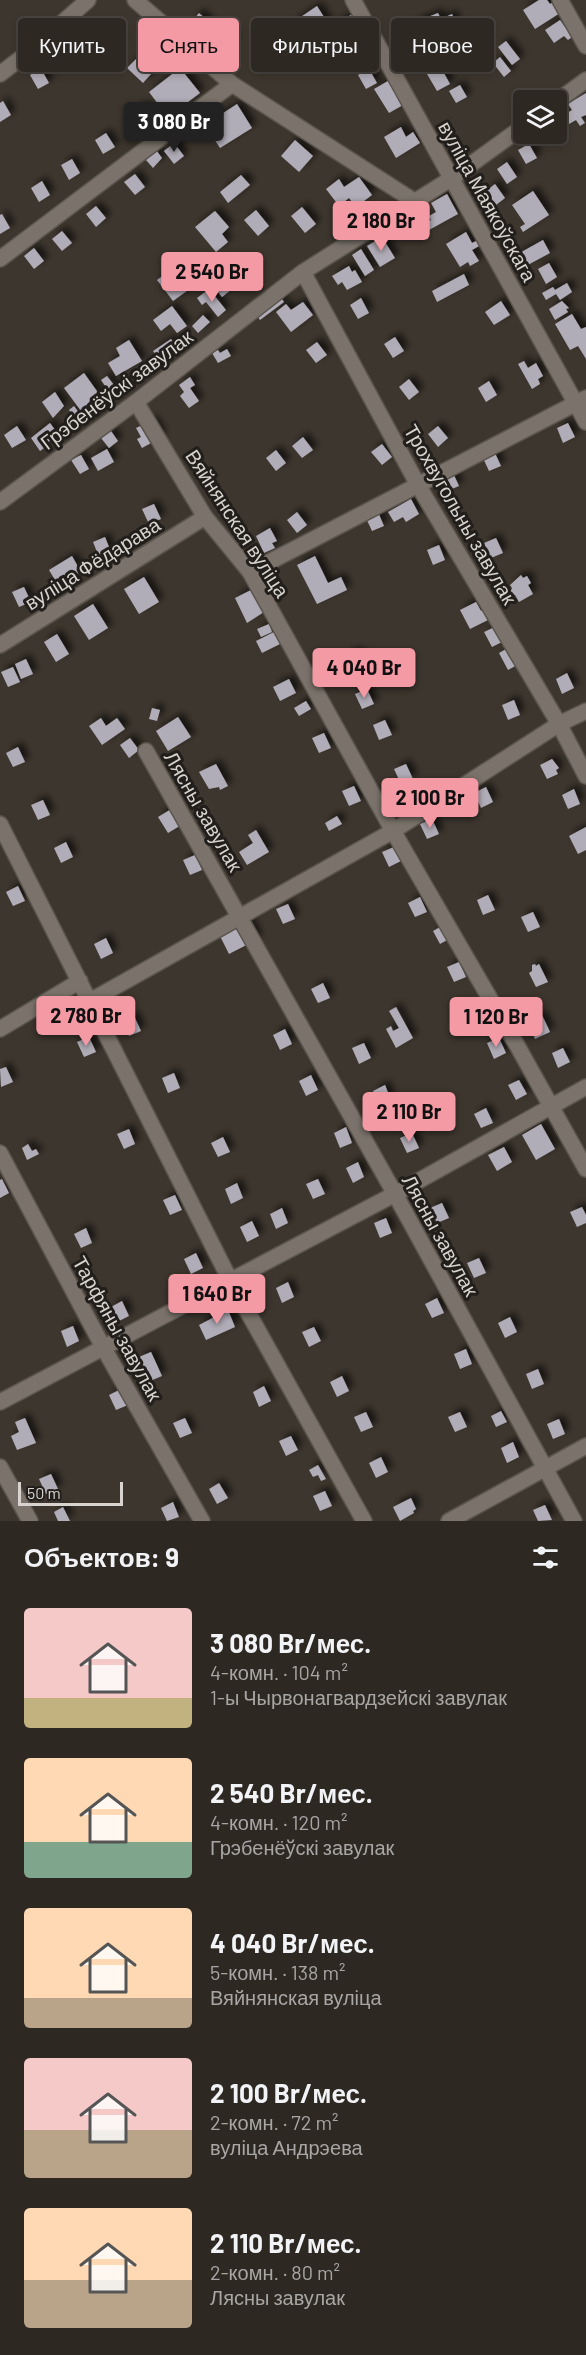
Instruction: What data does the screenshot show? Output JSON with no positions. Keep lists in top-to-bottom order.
{
  "streets": {
    "street": [
      "вуліца Маякоўскага",
      "Грэбенёўскі завулак",
      "Трохвугольны завулак",
      "Вяйнянская вуліца",
      "вуліца Фёдарава",
      "Лясны завулак",
      "Тарфяны завулак"
    ]
  },
  "crossings": [
    ["вуліца Маякоўскага", "Грэбенёўскі завулак"],
    ["Грэбенёўскі завулак", "Трохвугольны завулак"],
    ["Грэбенёўскі завулак", "Вяйнянская вуліца"],
    ["Вяйнянская вуліца", "вуліца Фёдарава"]
  ],
  "scale_bar": "50 m",
  "page": {
    "chip": [
      "Купить",
      "Снять",
      "Фильтры",
      "Новое"
    ],
    "price": [
      "3 080 Br",
      "2 180 Br",
      "2 540 Br",
      "4 040 Br",
      "2 100 Br",
      "2 780 Br",
      "1 120 Br",
      "2 110 Br",
      "1 640 Br"
    ],
    "scale": "50 m",
    "heading": "Объектов: 9",
    "list": [
      {
        "name": "3 080 Br/мес.",
        "note": "4-комн. · 104 m² · 1-ы Чырвонагвардзейскі завулак"
      },
      {
        "name": "2 540 Br/мес.",
        "note": "4-комн. · 120 m² · Грэбенёўскі завулак"
      },
      {
        "name": "4 040 Br/мес.",
        "note": "5-комн. · 138 m² · Вяйнянская вуліца"
      },
      {
        "name": "2 100 Br/мес.",
        "note": "2-комн. · 72 m² · вуліца Андрэева"
      },
      {
        "name": "2 110 Br/мес.",
        "note": "2-комн. · 80 m² · Лясны завулак"
      }
    ]
  }
}
